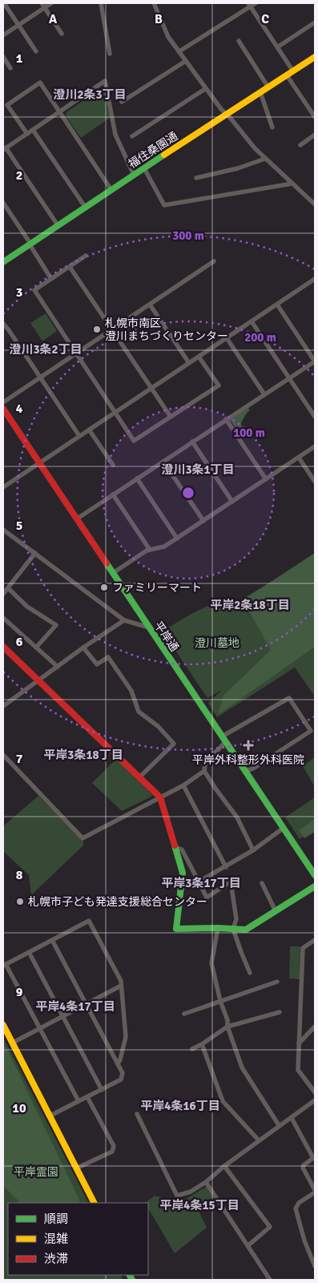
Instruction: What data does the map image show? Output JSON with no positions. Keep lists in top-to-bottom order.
{
  "streets": {
    "street": ["福住桑園通", "平岸通"]
  },
  "districts": [
    "澄川2条3丁目",
    "澄川3条2丁目",
    "澄川3条1丁目",
    "平岸2条18丁目",
    "平岸3条18丁目",
    "平岸3条17丁目",
    "平岸4条17丁目",
    "平岸4条16丁目",
    "平岸4条15丁目"
  ],
  "parks": ["澄川墓地", "平岸霊園"],
  "places": {
    "other": ["札幌市南区 澄川まちづくりセンター", "ファミリーマート", "札幌市子ども発達支援総合センター"],
    "health": ["平岸外科整形外科医院"]
  },
  "legend": ["順調", "混雑", "渋滞"],
  "grid": {
    "columns": ["A", "B", "C"],
    "rows": [
      "1",
      "2",
      "3",
      "4",
      "5",
      "6",
      "7",
      "8",
      "9",
      "10"
    ]
  },
  "rings": ["300 m", "200 m", "100 m"]
}
